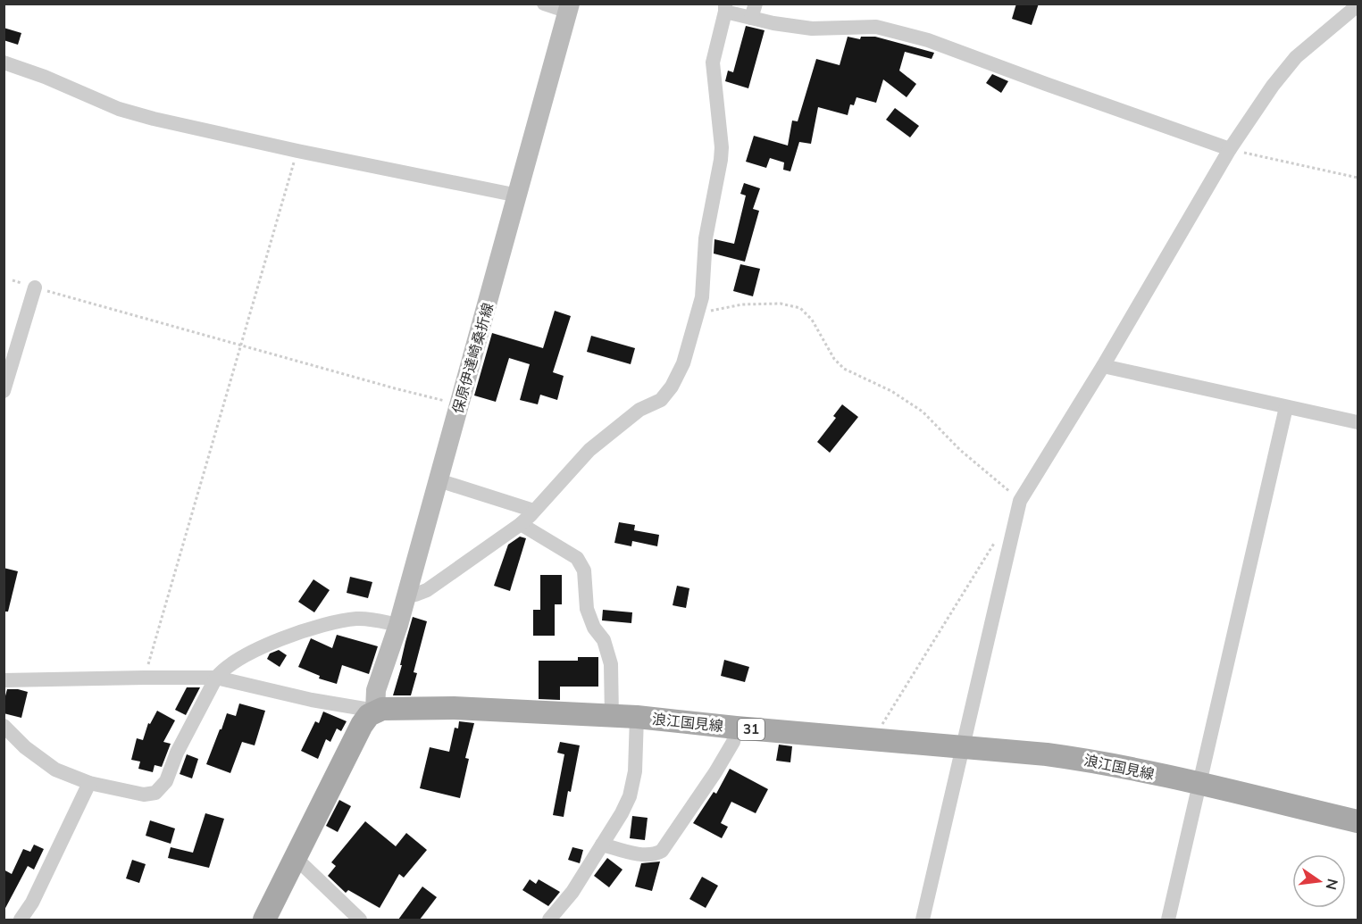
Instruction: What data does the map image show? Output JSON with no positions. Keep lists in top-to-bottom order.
{
  "streets": {
    "main road": ["保原伊達崎桑折線", "浪江国見線", "31"]
  },
  "crossings": [
    ["保原伊達崎桑折線", "浪江国見線"]
  ],
  "north": "right"
}
